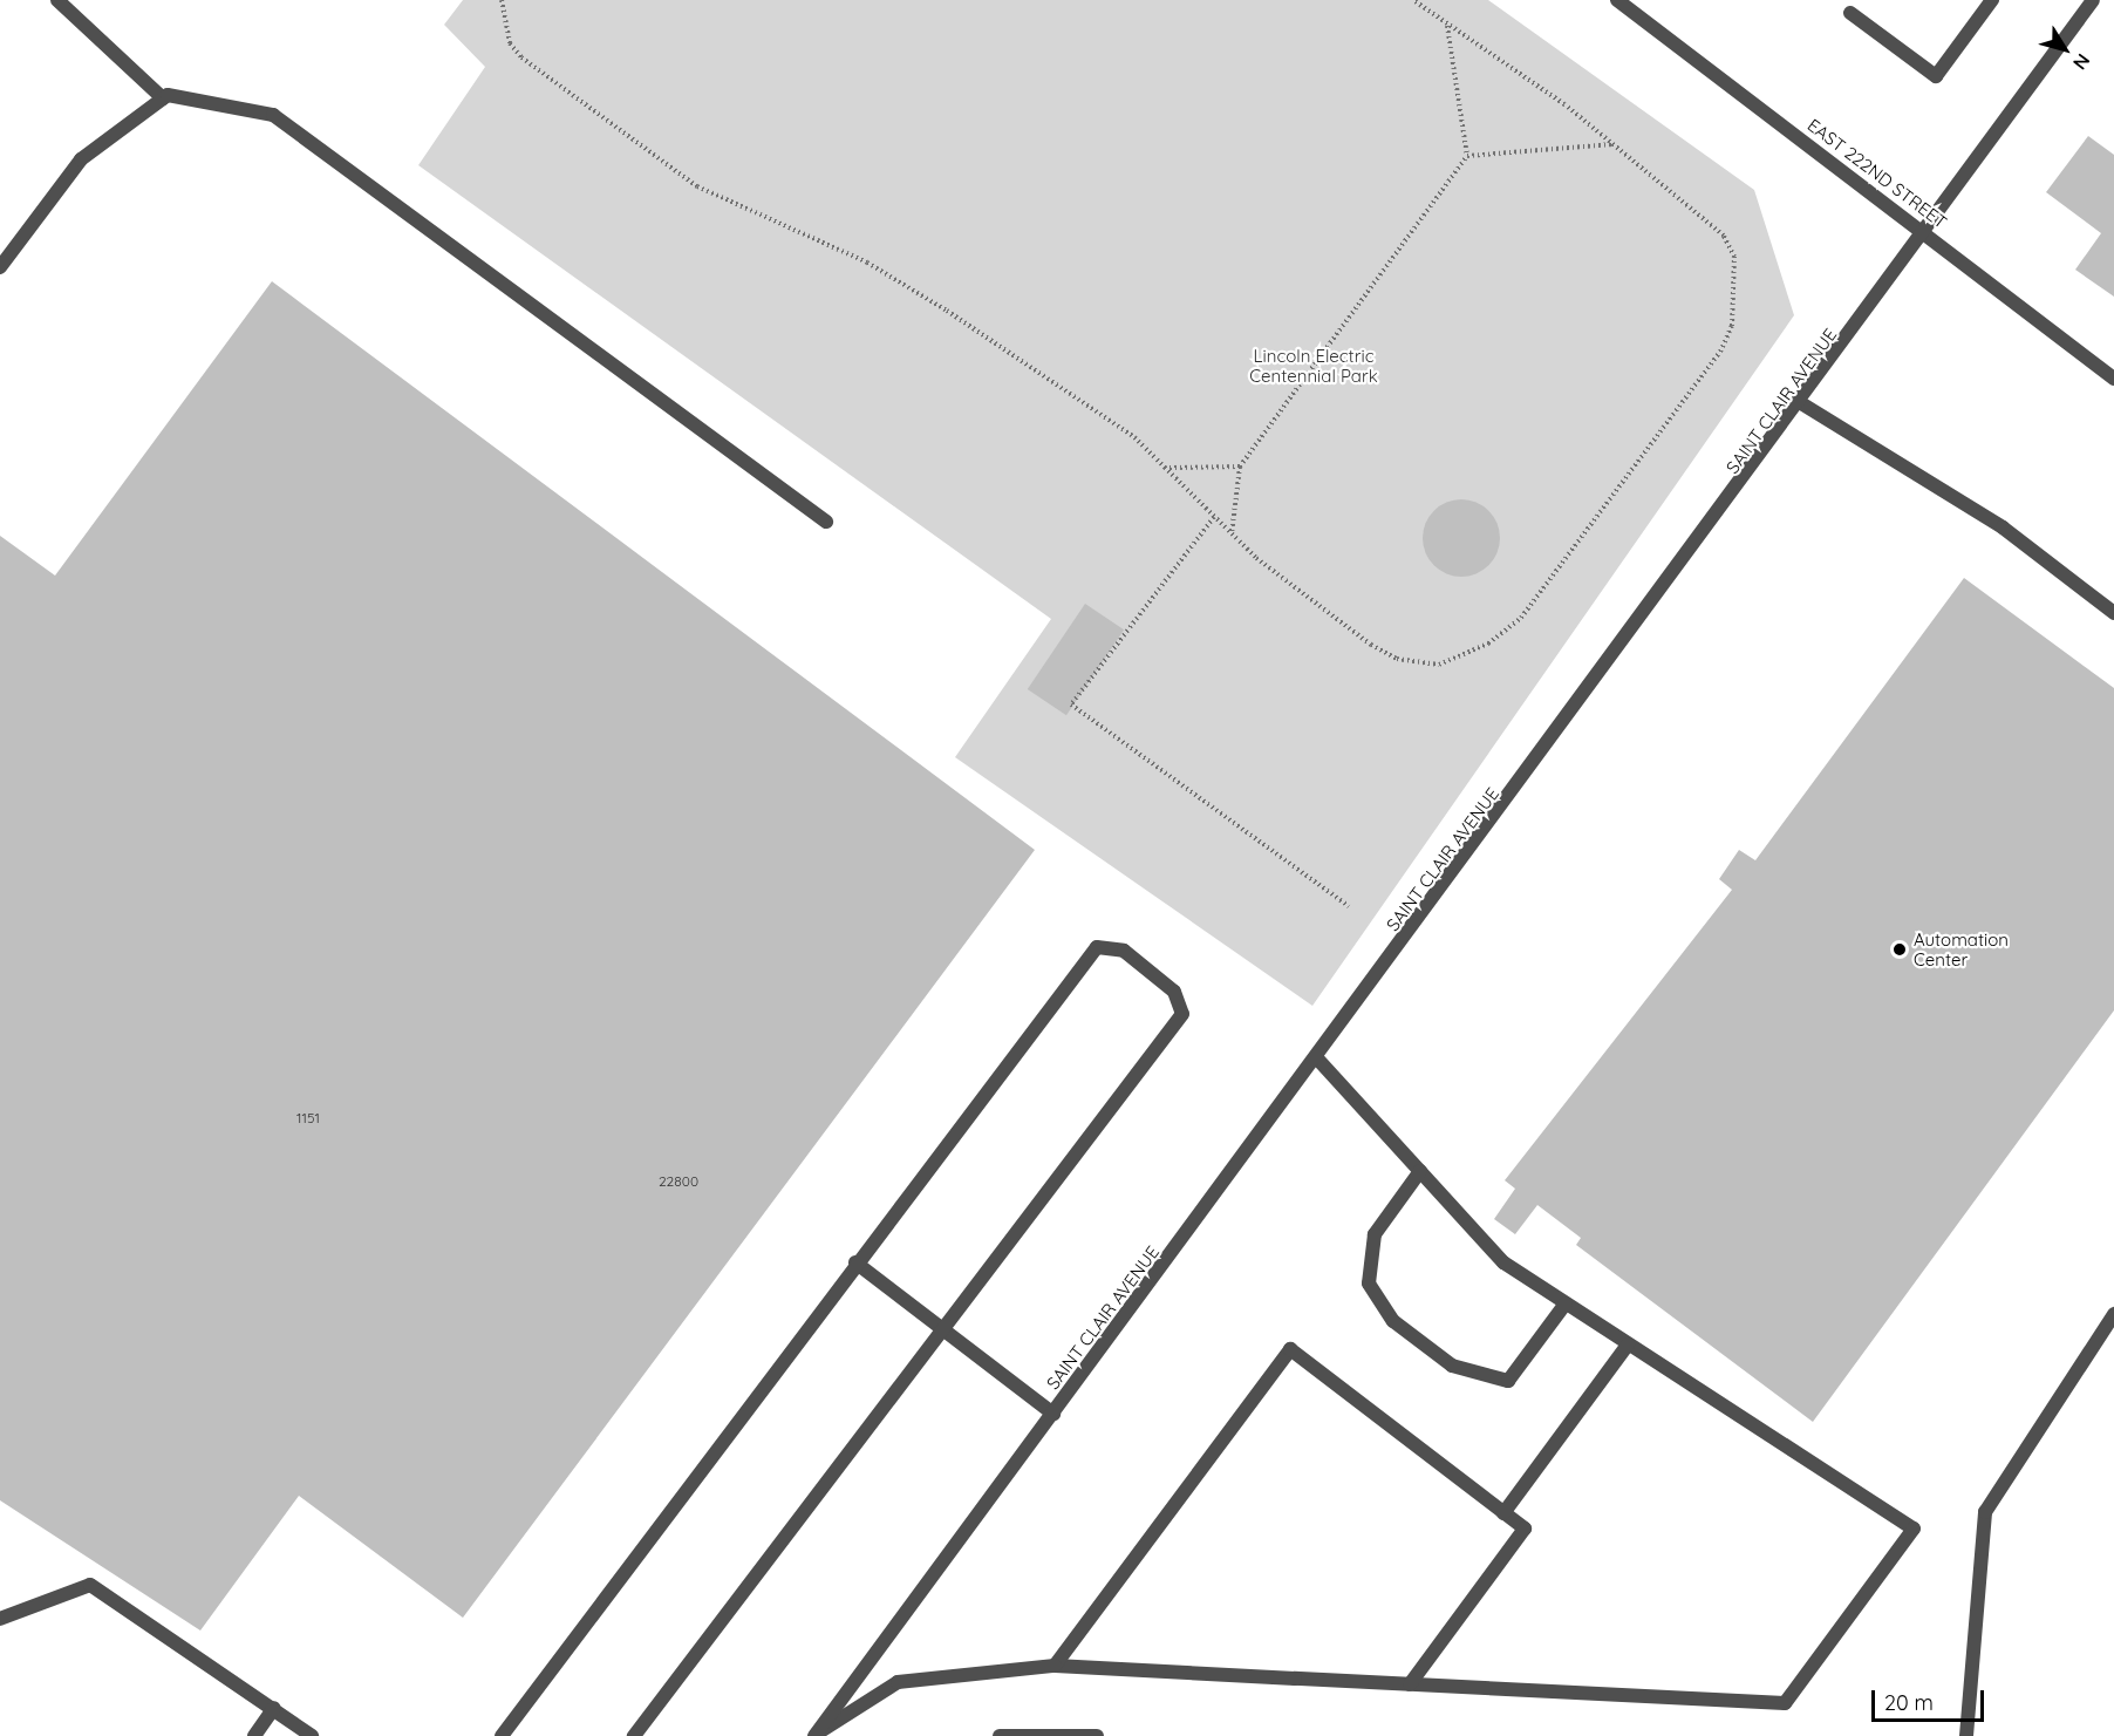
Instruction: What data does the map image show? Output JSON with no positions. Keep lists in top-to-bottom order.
{
  "streets": {
    "street": ["EAST 222ND STREET", "SAINT CLAIR AVENUE"]
  },
  "crossings": [
    ["EAST 222ND STREET", "SAINT CLAIR AVENUE"]
  ],
  "parks": ["Lincoln Electric Centennial Park"],
  "places": ["Automation Center"],
  "house_numbers": ["1151", "22800"],
  "scale_bar": "20 m",
  "north": "bottom right"
}
